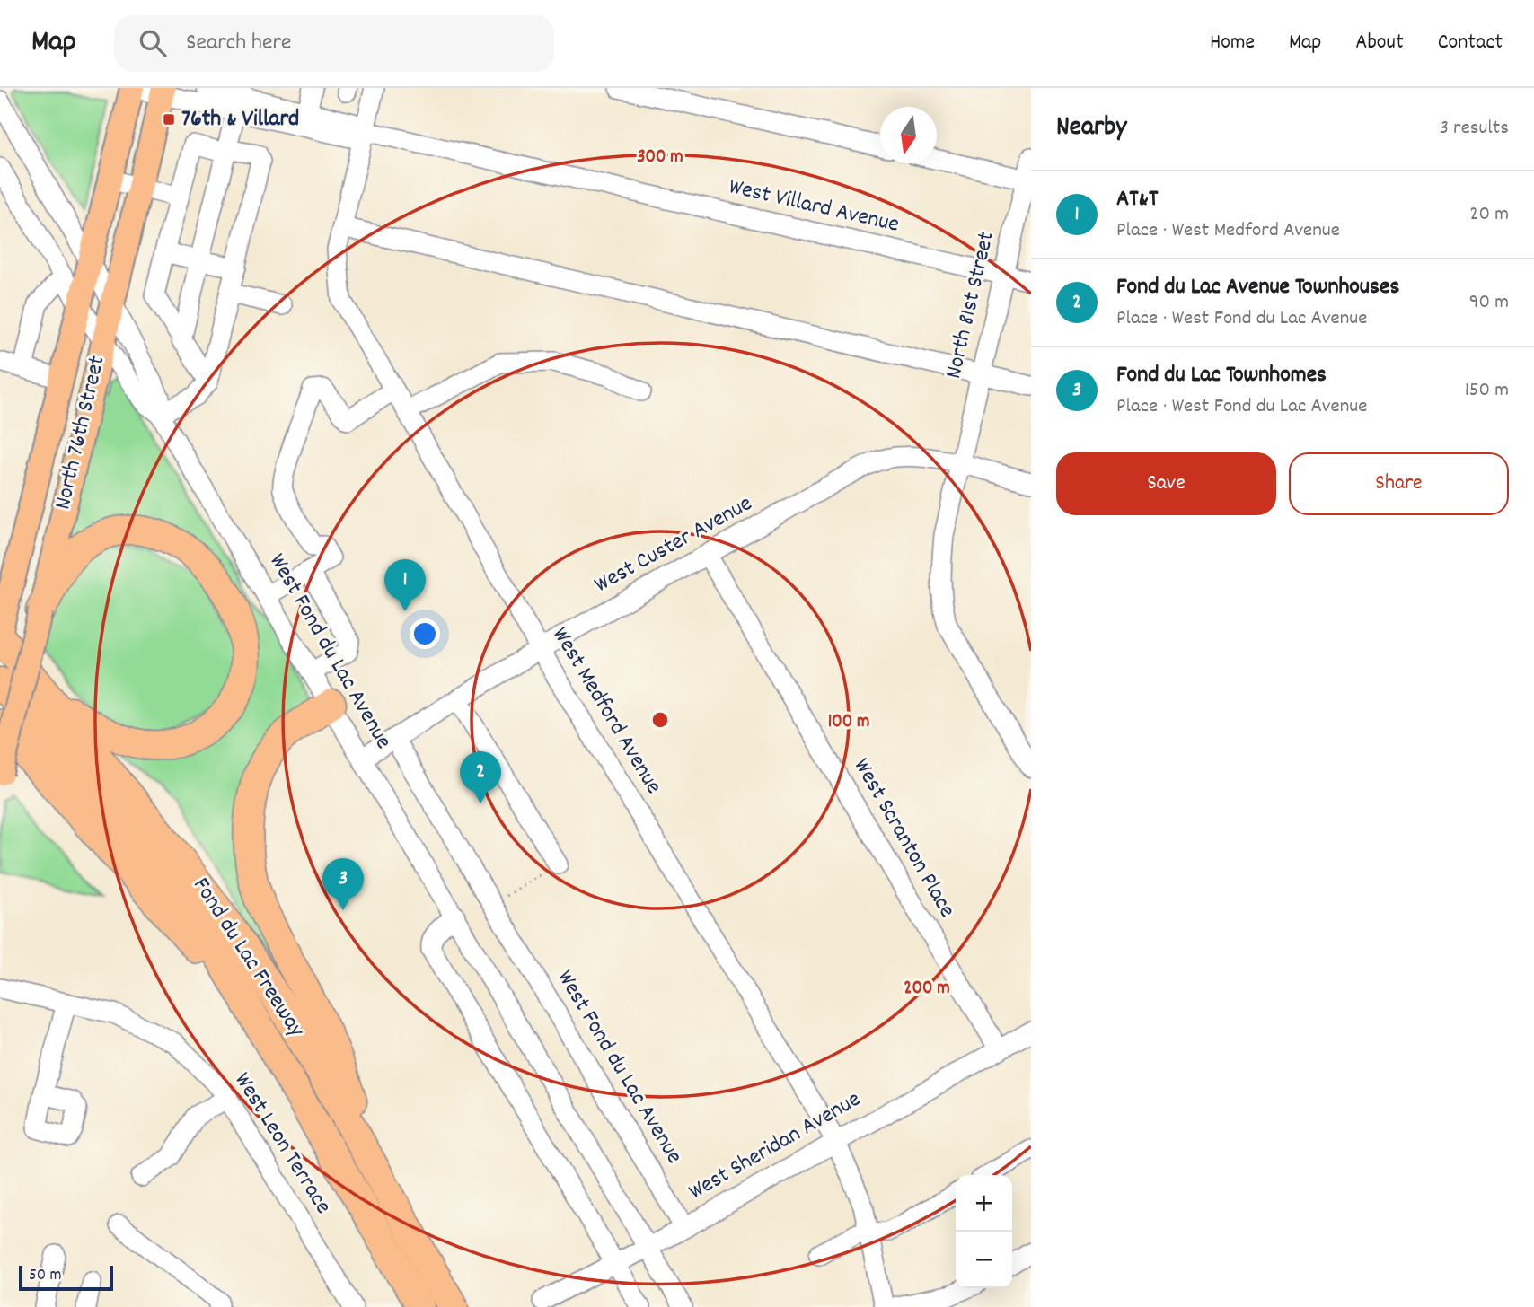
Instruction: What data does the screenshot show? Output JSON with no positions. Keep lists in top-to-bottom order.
{
  "streets": {
    "highway": ["Fond du Lac Freeway"],
    "main road": ["North 76th Street"],
    "street": [
      "West Villard Avenue",
      "North 81st Street",
      "West Custer Avenue",
      "West Fond du Lac Avenue",
      "West Medford Avenue",
      "West Scranton Place",
      "West Leon Terrace",
      "West Sheridan Avenue"
    ]
  },
  "crossings": [
    ["West Villard Avenue", "North 81st Street"],
    ["West Villard Avenue", "North 76th Street"],
    ["West Villard Avenue", "West Medford Avenue"],
    ["North 81st Street", "West Custer Avenue"],
    ["North 76th Street", "West Fond du Lac Avenue"],
    ["North 76th Street", "Fond du Lac Freeway"],
    ["West Custer Avenue", "West Fond du Lac Avenue"],
    ["West Custer Avenue", "West Medford Avenue"],
    ["West Custer Avenue", "West Scranton Place"],
    ["West Fond du Lac Avenue", "West Sheridan Avenue"],
    ["West Medford Avenue", "West Sheridan Avenue"],
    ["West Scranton Place", "West Sheridan Avenue"]
  ],
  "places": {
    "transit": ["76th & Villard"]
  },
  "scale_bar": "50 m",
  "north": "bottom",
  "page": {
    "header": "Map",
    "search": "Search here",
    "nav": [
      "Home",
      "Map",
      "About",
      "Contact"
    ],
    "heading": ["Nearby", "3 results"],
    "list": [
      {
        "mark": "1",
        "name": "AT&T",
        "note": "Place · West Medford Avenue",
        "value": "20 m"
      },
      {
        "mark": "2",
        "name": "Fond du Lac Avenue Townhouses",
        "note": "Place · West Fond du Lac Avenue",
        "value": "90 m"
      },
      {
        "mark": "3",
        "name": "Fond du Lac Townhomes",
        "note": "Place · West Fond du Lac Avenue",
        "value": "150 m"
      }
    ],
    "buttons": ["Save", "Share"],
    "pins": ["1", "2", "3"],
    "map_buttons": ["+", "−"],
    "scale": "50 m"
  },
  "rings": ["300 m", "100 m", "200 m"]
}
